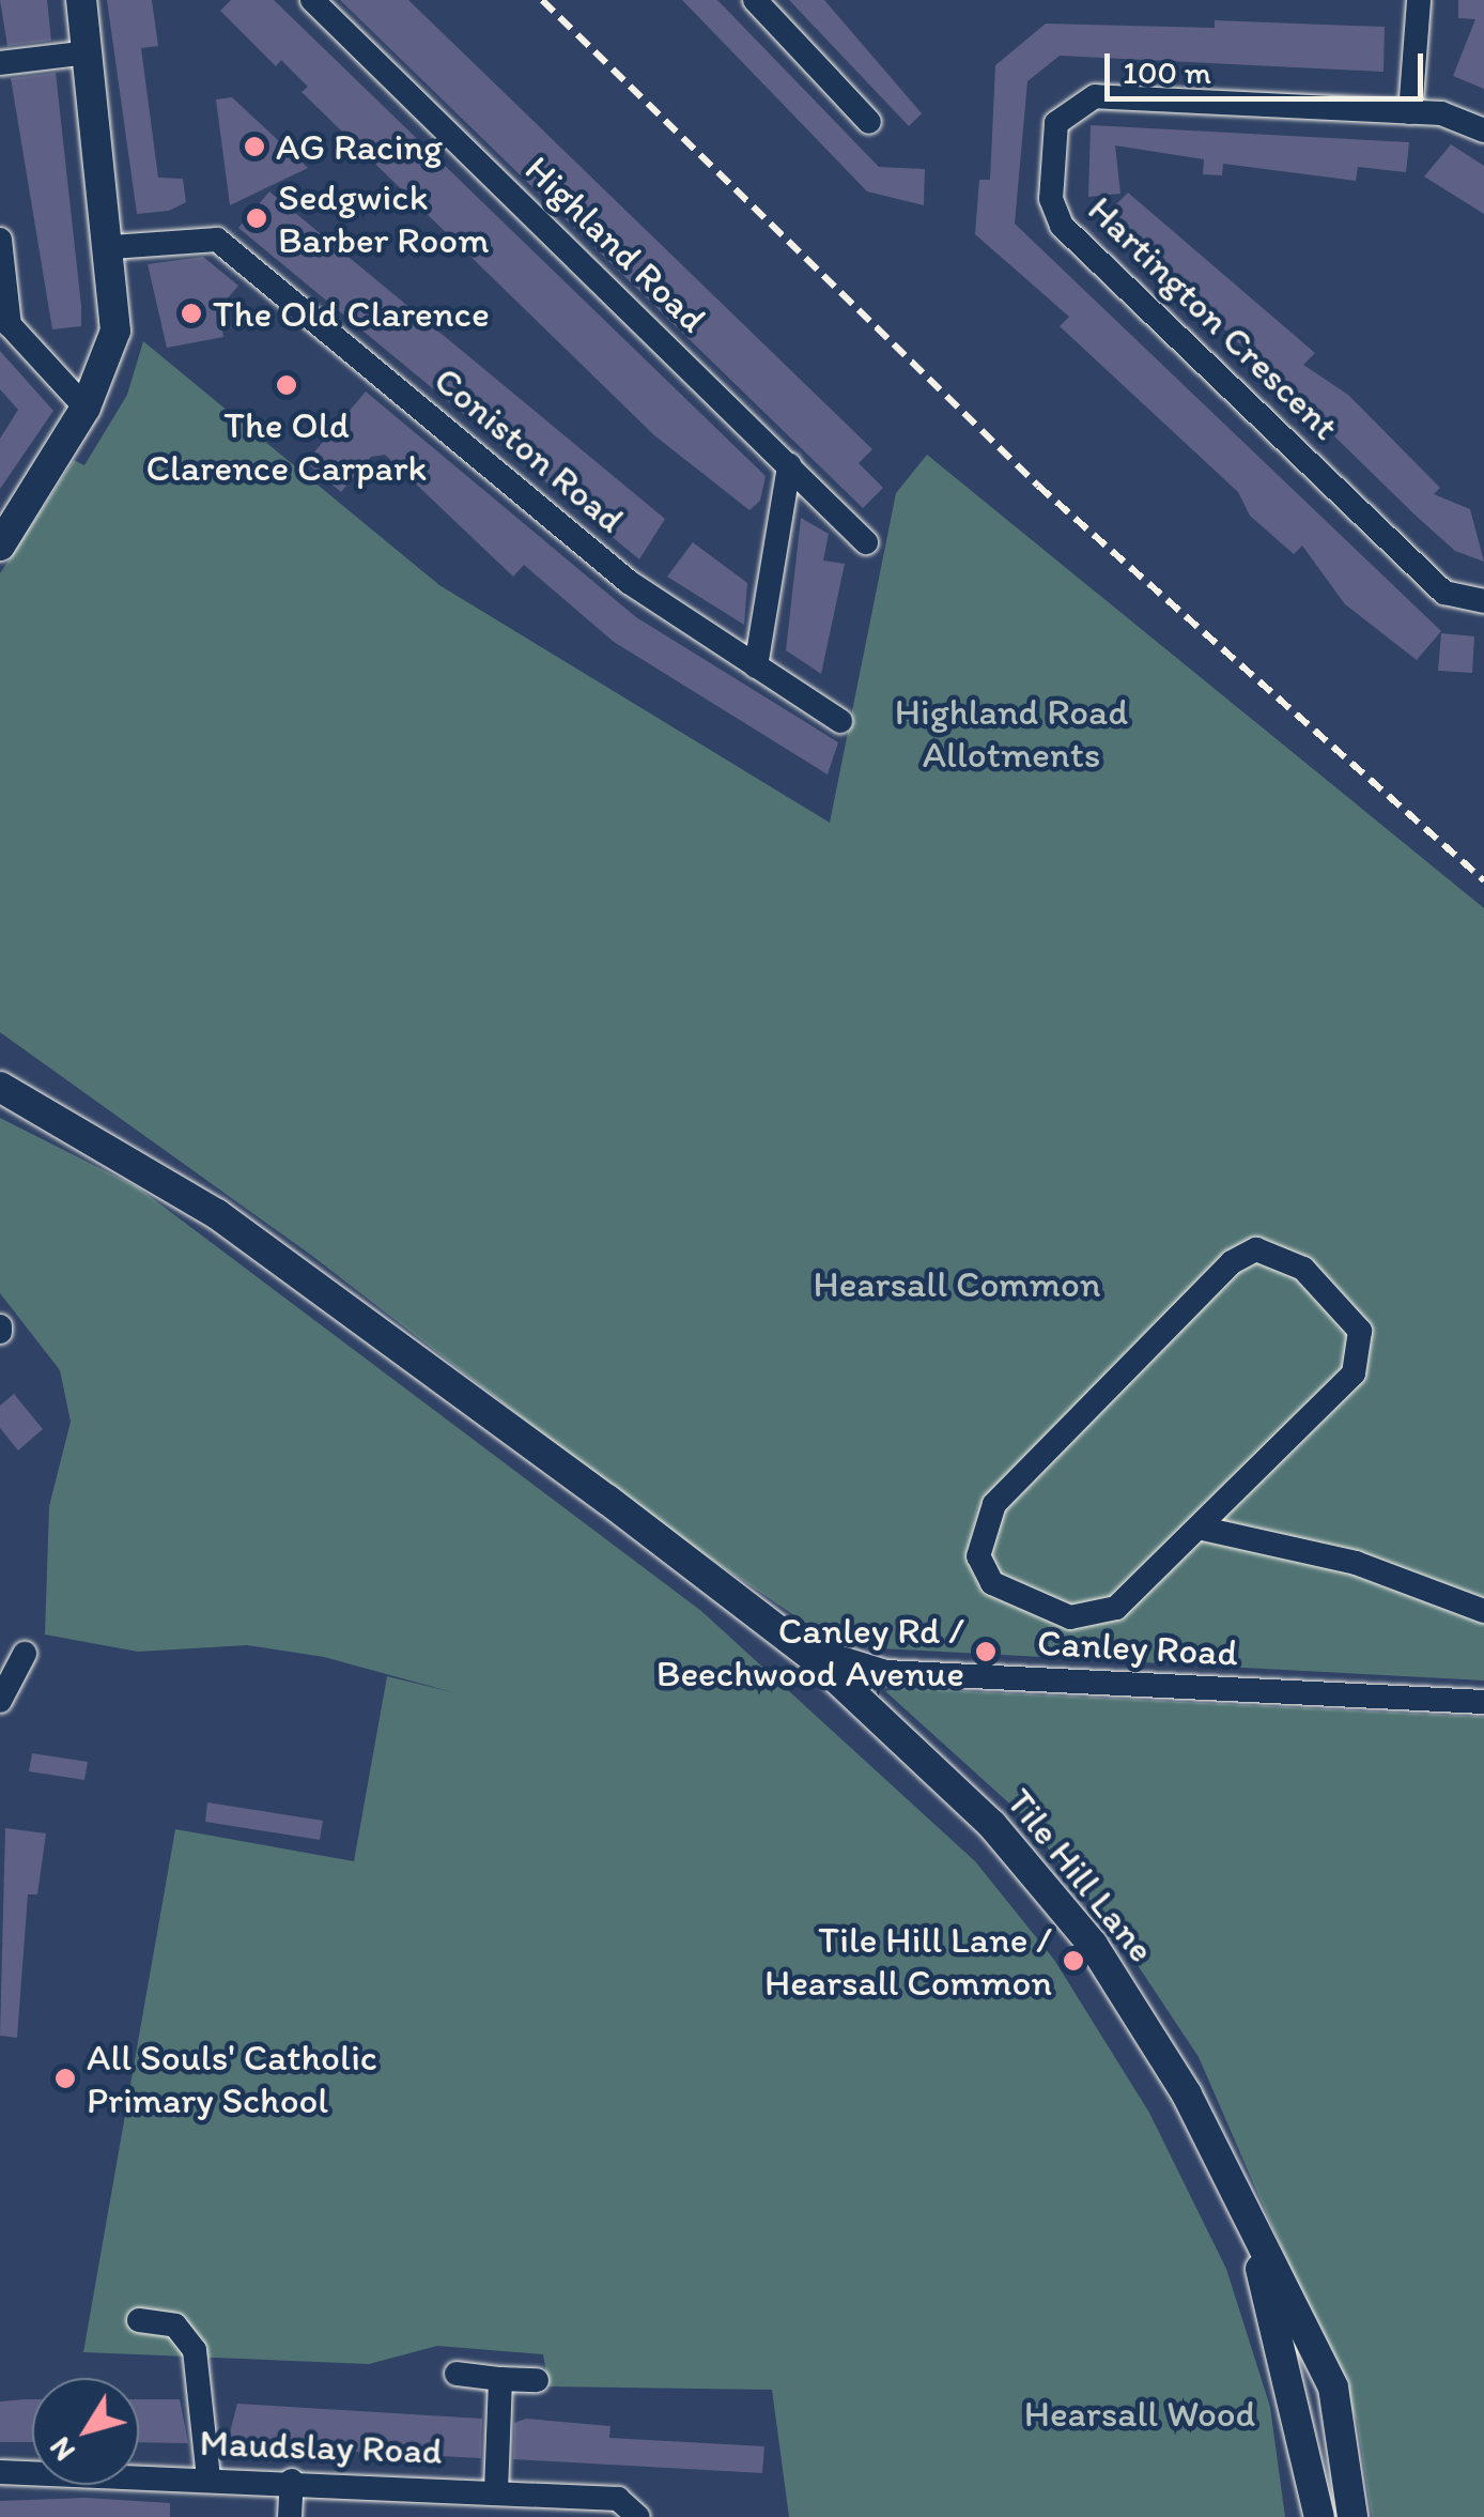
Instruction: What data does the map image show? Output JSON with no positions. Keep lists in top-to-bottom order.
{
  "streets": {
    "main road": ["Tile Hill Lane"],
    "street": [
      "Highland Road",
      "Hartington Crescent",
      "Coniston Road",
      "Canley Road",
      "Maudslay Road"
    ]
  },
  "crossings": [
    ["Canley Road", "Tile Hill Lane"]
  ],
  "parks": ["Highland Road Allotments", "Hearsall Common", "Hearsall Wood"],
  "places": [
    "AG Racing",
    "Sedgwick Barber Room",
    "The Old Clarence",
    "The Old Clarence Carpark",
    "Canley Rd / Beechwood Avenue",
    "Tile Hill Lane / Hearsall Common",
    "All Souls' Catholic Primary School"
  ],
  "scale_bar": "100 m",
  "north": "bottom left"
}
